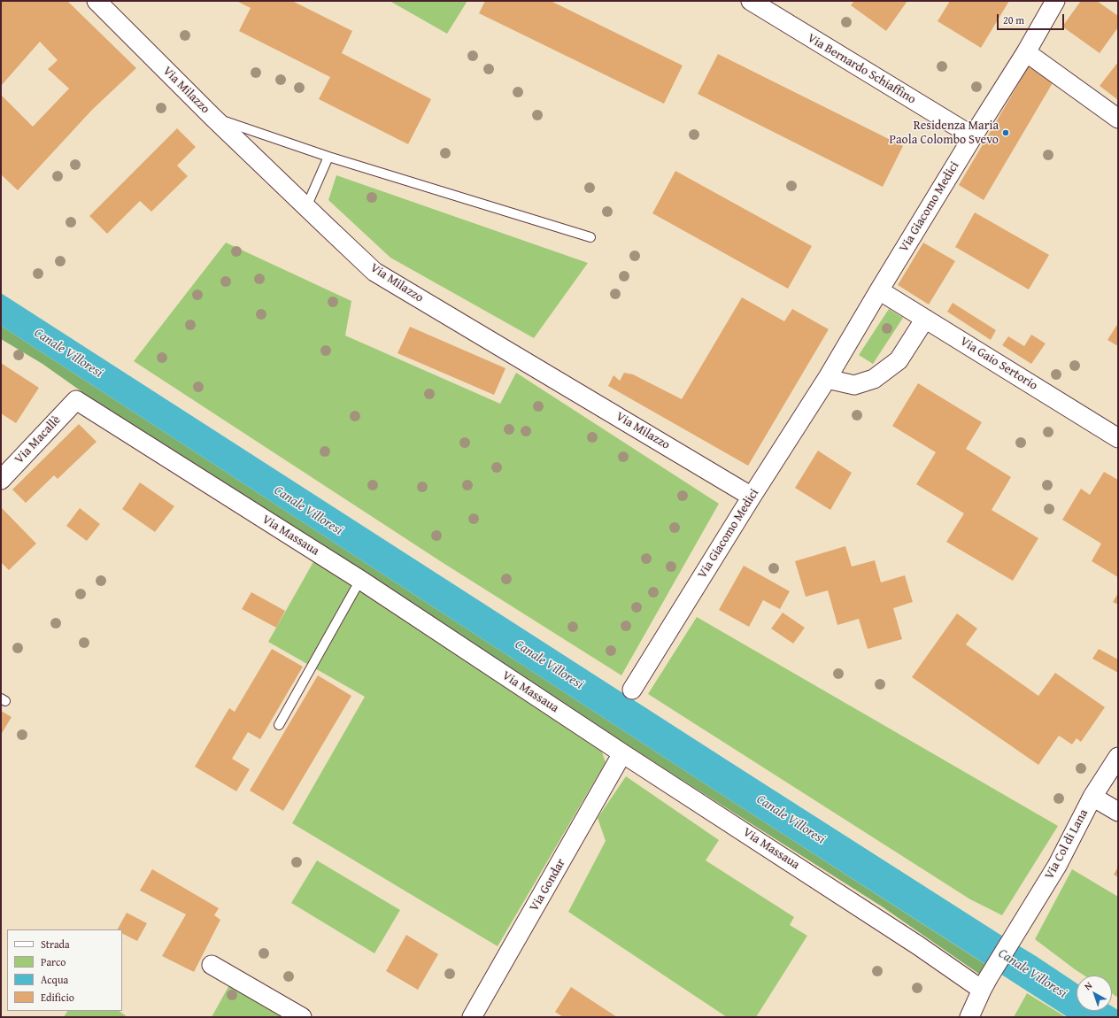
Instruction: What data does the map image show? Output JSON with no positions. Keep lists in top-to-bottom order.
{
  "streets": {
    "street": [
      "Via Bernardo Schiaffino",
      "Via Milazzo",
      "Via Giacomo Medici",
      "Via Gaio Sertorio",
      "Via Macallè",
      "Via Massaua",
      "Via Col di Lana",
      "Via Gondar"
    ]
  },
  "crossings": [
    ["Via Bernardo Schiaffino", "Via Giacomo Medici"],
    ["Via Milazzo", "Via Giacomo Medici"],
    ["Via Giacomo Medici", "Via Gaio Sertorio"],
    ["Via Macallè", "Via Massaua"],
    ["Via Massaua", "Via Col di Lana"],
    ["Via Massaua", "Via Gondar"]
  ],
  "water": ["Canale Villoresi"],
  "places": ["Residenza Maria Paola Colombo Svevo"],
  "legend": [
    "Strada",
    "Parco",
    "Acqua",
    "Edificio"
  ],
  "scale_bar": "20 m",
  "north": "top left"
}
